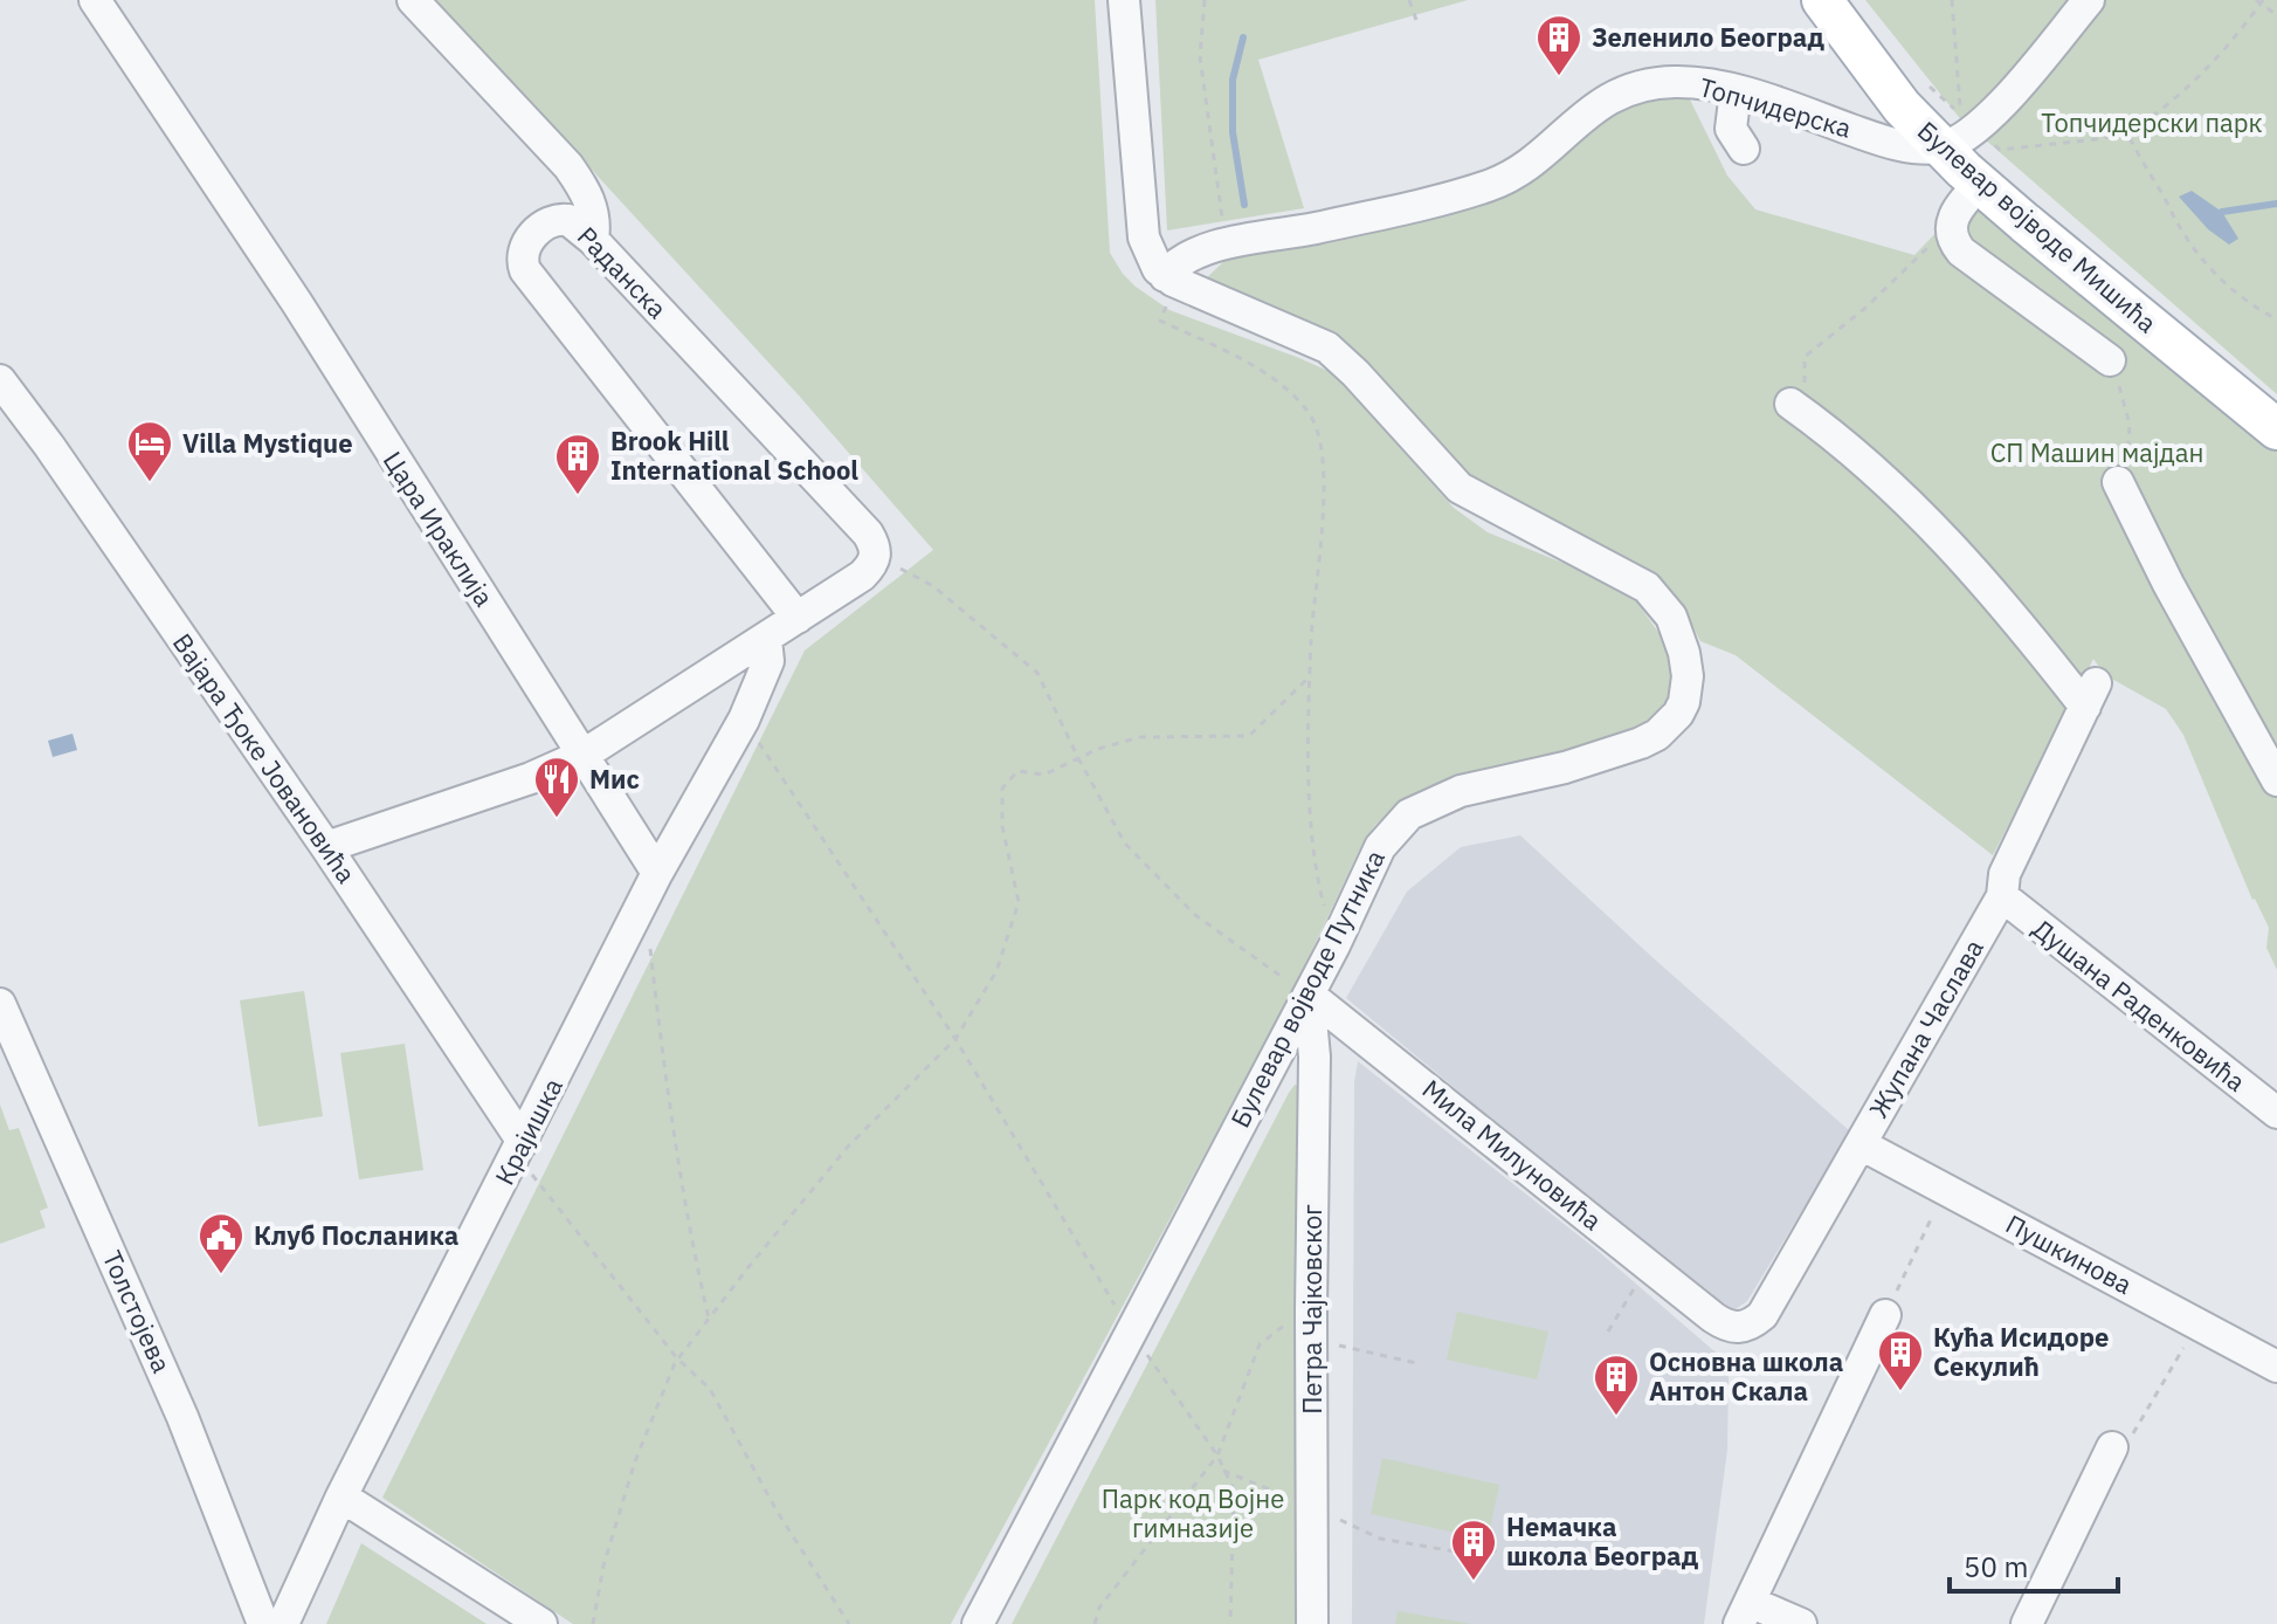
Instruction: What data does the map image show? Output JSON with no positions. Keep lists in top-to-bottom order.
{
  "streets": {
    "main road": ["Булевар војводе Мишића"],
    "street": [
      "Топчидерска",
      "Раданска",
      "Цара Ираклија",
      "Вајара Ђоке Јовановића",
      "Булевар војводе Путника",
      "Душана Раденковића",
      "Жупана Часлава",
      "Крајишка",
      "Мила Милуновића",
      "Пушкинова",
      "Петра Чајковског",
      "Толстојева"
    ]
  },
  "crossings": [
    ["Топчидерска", "Булевар војводе Мишића"],
    ["Топчидерска", "Булевар војводе Путника"],
    ["Цара Ираклија", "Крајишка"],
    ["Вајара Ђоке Јовановића", "Крајишка"],
    ["Булевар војводе Путника", "Мила Милуновића"],
    ["Булевар војводе Путника", "Петра Чајковског"],
    ["Душана Раденковића", "Жупана Часлава"],
    ["Жупана Часлава", "Мила Милуновића"],
    ["Жупана Часлава", "Пушкинова"],
    ["Мила Милуновића", "Петра Чајковског"]
  ],
  "parks": ["Топчидерски парк", "СП Машин мајдан", "Парк код Војне гимназије"],
  "places": {
    "building": [
      "Зеленило Београд",
      "Brook Hill International School",
      "Кућа Исидоре Секулић",
      "Основна школа Антон Скала",
      "Немачка школа Београд"
    ],
    "hotel": ["Villa Mystique"],
    "restaurant": ["Мис"],
    "public building": ["Клуб Посланика"]
  },
  "scale_bar": "50 m"
}
